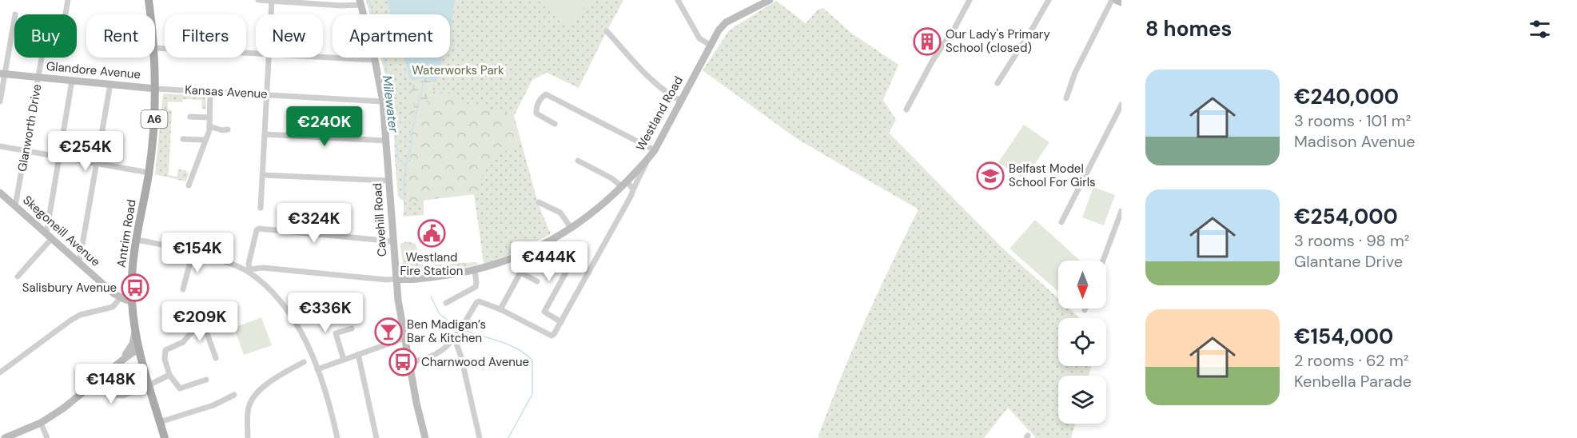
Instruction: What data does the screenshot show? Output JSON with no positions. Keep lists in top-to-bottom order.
{
  "streets": {
    "main road": ["A6", "Antrim Road"],
    "street": [
      "Glandore Avenue",
      "Kansas Avenue",
      "Westland Road",
      "Glanworth Drive",
      "Cavehill Road",
      "Skegoneill Avenue"
    ]
  },
  "crossings": [
    ["Glandore Avenue", "Kansas Avenue"],
    ["Glandore Avenue", "Glanworth Drive"],
    ["Glandore Avenue", "Antrim Road"],
    ["Kansas Avenue", "Cavehill Road"],
    ["Kansas Avenue", "Antrim Road"],
    ["Westland Road", "Cavehill Road"],
    ["Glanworth Drive", "Skegoneill Avenue"],
    ["Skegoneill Avenue", "Antrim Road"]
  ],
  "water": ["Milewater"],
  "parks": ["Waterworks Park"],
  "places": {
    "building": ["Our Lady's Primary School (closed)"],
    "school or university": ["Belfast Model School For Girls"],
    "public building": ["Westland Fire Station"],
    "bus stop": ["Salisbury Avenue", "Charnwood Avenue"],
    "bar": ["Ben Madigan’s Bar & Kitchen"]
  },
  "north": "bottom",
  "page": {
    "heading": "8 homes",
    "chip": [
      "Buy",
      "Rent",
      "Filters",
      "New",
      "Apartment"
    ],
    "list": [
      {
        "name": "€240,000",
        "note": "3 rooms · 101 m² · Madison Avenue"
      },
      {
        "name": "€254,000",
        "note": "3 rooms · 98 m² · Glantane Drive"
      },
      {
        "name": "€154,000",
        "note": "2 rooms · 62 m² · Kenbella Parade"
      }
    ],
    "price": [
      "€240K",
      "€254K",
      "€324K",
      "€154K",
      "€444K",
      "€336K",
      "€209K",
      "€148K"
    ]
  }
}
